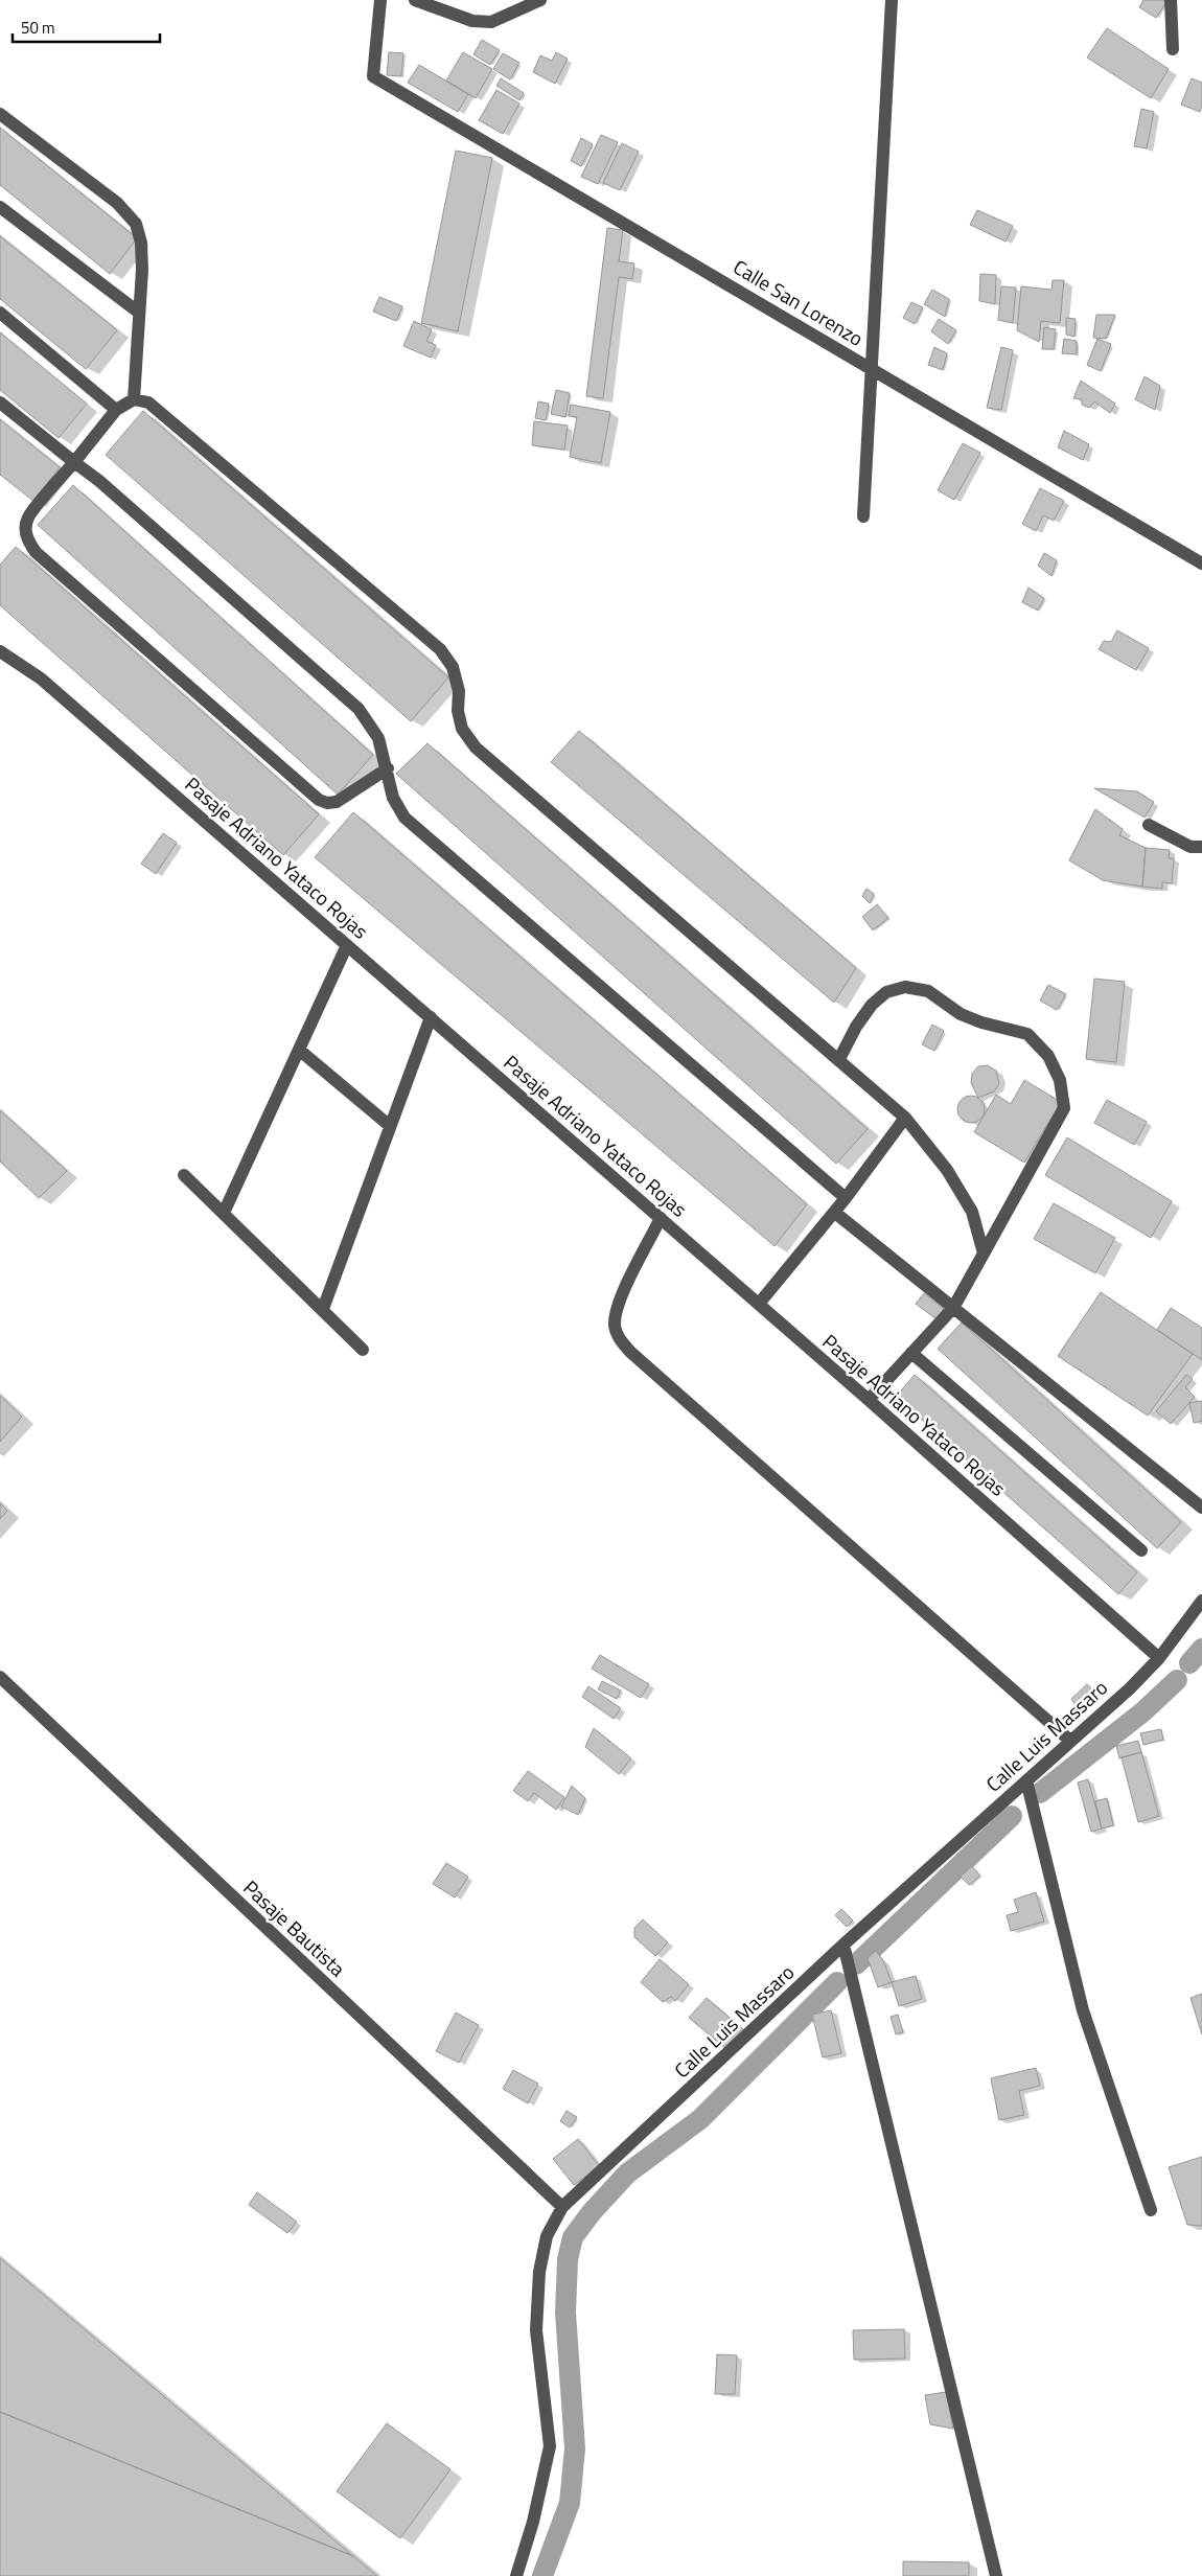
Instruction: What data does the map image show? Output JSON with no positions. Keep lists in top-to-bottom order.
{
  "streets": {
    "street": [
      "Calle San Lorenzo",
      "Pasaje Adriano Yataco Rojas",
      "Calle Luis Massaro",
      "Pasaje Bautista"
    ]
  },
  "crossings": [
    ["Pasaje Adriano Yataco Rojas", "Calle Luis Massaro"],
    ["Calle Luis Massaro", "Pasaje Bautista"]
  ],
  "scale_bar": "50 m"
}
